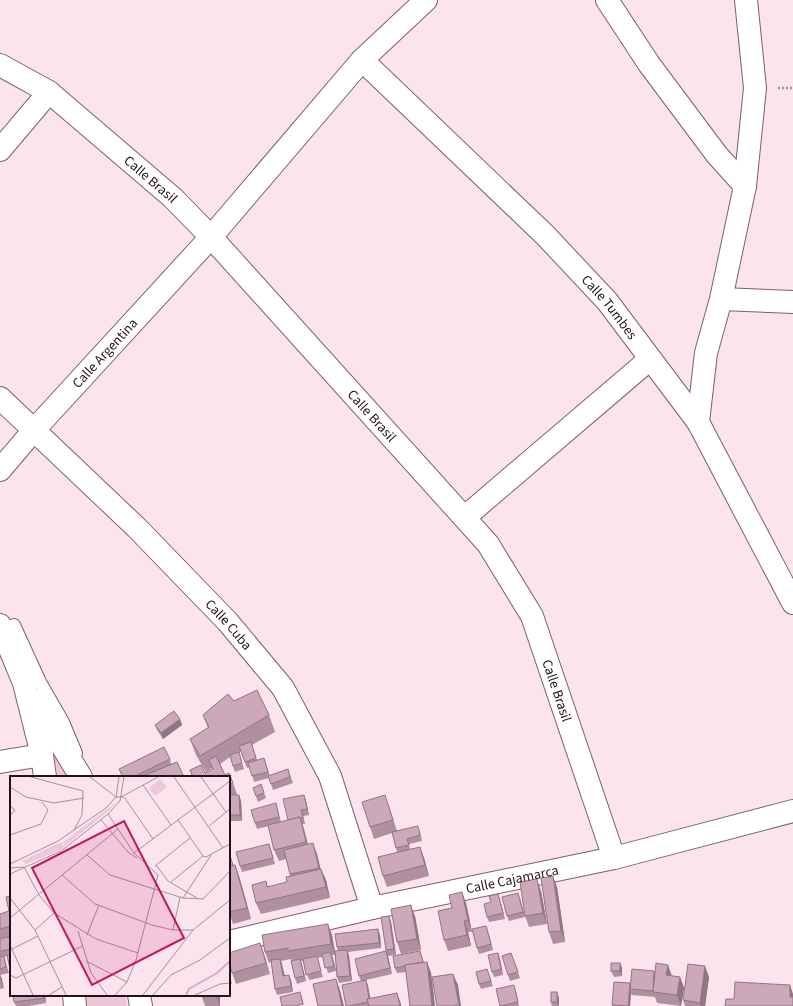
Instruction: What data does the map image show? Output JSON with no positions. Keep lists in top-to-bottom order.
{
  "streets": {
    "street": [
      "Calle Brasil",
      "Calle Tumbes",
      "Calle Argentina",
      "Calle Cuba",
      "Calle Cajamarca"
    ]
  },
  "crossings": [
    ["Calle Brasil", "Calle Argentina"],
    ["Calle Brasil", "Calle Cajamarca"],
    ["Calle Tumbes", "Calle Argentina"],
    ["Calle Argentina", "Calle Cuba"],
    ["Calle Cuba", "Calle Cajamarca"]
  ]
}
